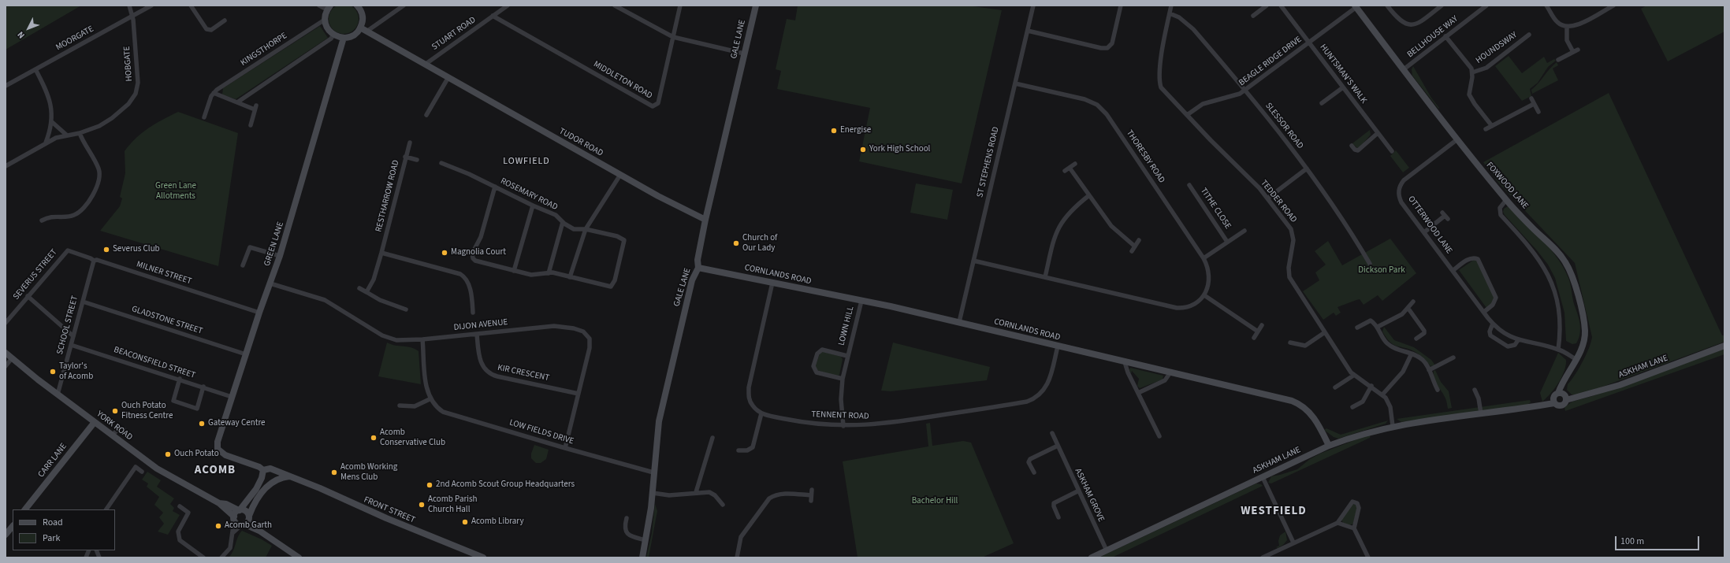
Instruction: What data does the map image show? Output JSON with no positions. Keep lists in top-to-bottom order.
{
  "streets": {
    "street": [
      "STUART ROAD",
      "BELLHOUSE WAY",
      "MOORGATE",
      "GALE LANE",
      "HOUNDSWAY",
      "KINGSTHORPE",
      "BEAGLE RIDGE DRIVE",
      "HOBGATE",
      "HUNTSMAN'S WALK",
      "MIDDLETON ROAD",
      "SLESSOR ROAD",
      "TUDOR ROAD",
      "THORESBY ROAD",
      "ST STEPHENS ROAD",
      "FOXWOOD LANE",
      "ROSEMARY ROAD",
      "RESTHARROW ROAD",
      "TEDDER ROAD",
      "TITHE CLOSE",
      "OTTERWOOD LANE",
      "GREEN LANE",
      "MILNER STREET",
      "SEVERUS STREET",
      "CORNLANDS ROAD",
      "GLADSTONE STREET",
      "SCHOOL STREET",
      "DIJON AVENUE",
      "LOWN HILL",
      "BEACONSFIELD STREET",
      "ASKHAM LANE",
      "KIR CRESCENT",
      "TENNENT ROAD",
      "YORK ROAD",
      "LOW FIELDS DRIVE",
      "CARR LANE",
      "ASKHAM GROVE",
      "FRONT STREET"
    ]
  },
  "crossings": [
    ["STUART ROAD", "MIDDLETON ROAD"],
    ["STUART ROAD", "TUDOR ROAD"],
    ["BELLHOUSE WAY", "FOXWOOD LANE"],
    ["MOORGATE", "HOBGATE"],
    ["GALE LANE", "TUDOR ROAD"],
    ["GALE LANE", "CORNLANDS ROAD"],
    ["GALE LANE", "LOW FIELDS DRIVE"],
    ["BEAGLE RIDGE DRIVE", "HUNTSMAN'S WALK"],
    ["BEAGLE RIDGE DRIVE", "SLESSOR ROAD"],
    ["BEAGLE RIDGE DRIVE", "FOXWOOD LANE"],
    ["BEAGLE RIDGE DRIVE", "TEDDER ROAD"],
    ["SLESSOR ROAD", "TEDDER ROAD"],
    ["THORESBY ROAD", "ST STEPHENS ROAD"],
    ["THORESBY ROAD", "TITHE CLOSE"],
    ["ST STEPHENS ROAD", "CORNLANDS ROAD"],
    ["FOXWOOD LANE", "OTTERWOOD LANE"],
    ["FOXWOOD LANE", "ASKHAM LANE"],
    ["TEDDER ROAD", "ASKHAM LANE"],
    ["GREEN LANE", "MILNER STREET"],
    ["GREEN LANE", "GLADSTONE STREET"],
    ["GREEN LANE", "DIJON AVENUE"],
    ["GREEN LANE", "BEACONSFIELD STREET"],
    ["GREEN LANE", "FRONT STREET"],
    ["MILNER STREET", "SEVERUS STREET"],
    ["MILNER STREET", "SCHOOL STREET"],
    ["CORNLANDS ROAD", "LOWN HILL"],
    ["CORNLANDS ROAD", "ASKHAM LANE"],
    ["CORNLANDS ROAD", "TENNENT ROAD"],
    ["GLADSTONE STREET", "SCHOOL STREET"],
    ["SCHOOL STREET", "BEACONSFIELD STREET"],
    ["SCHOOL STREET", "YORK ROAD"],
    ["DIJON AVENUE", "KIR CRESCENT"],
    ["DIJON AVENUE", "LOW FIELDS DRIVE"],
    ["LOWN HILL", "TENNENT ROAD"],
    ["ASKHAM LANE", "ASKHAM GROVE"],
    ["YORK ROAD", "CARR LANE"]
  ],
  "districts": ["LOWFIELD", "ACOMB", "WESTFIELD"],
  "parks": ["Green Lane Allotments", "Dickson Park", "Bachelor Hill"],
  "places": [
    "Energise",
    "York High School",
    "Church of Our Lady",
    "Severus Club",
    "Magnolia Court",
    "Taylor's of Acomb",
    "Ouch Potato Fitness Centre",
    "Gateway Centre",
    "Acomb Conservative Club",
    "Ouch Potato",
    "Acomb Working Mens Club",
    "2nd Acomb Scout Group Headquarters",
    "Acomb Parish Church Hall",
    "Acomb Library",
    "Acomb Garth"
  ],
  "legend": ["Road", "Park"],
  "scale_bar": "100 m",
  "north": "bottom left"
}
